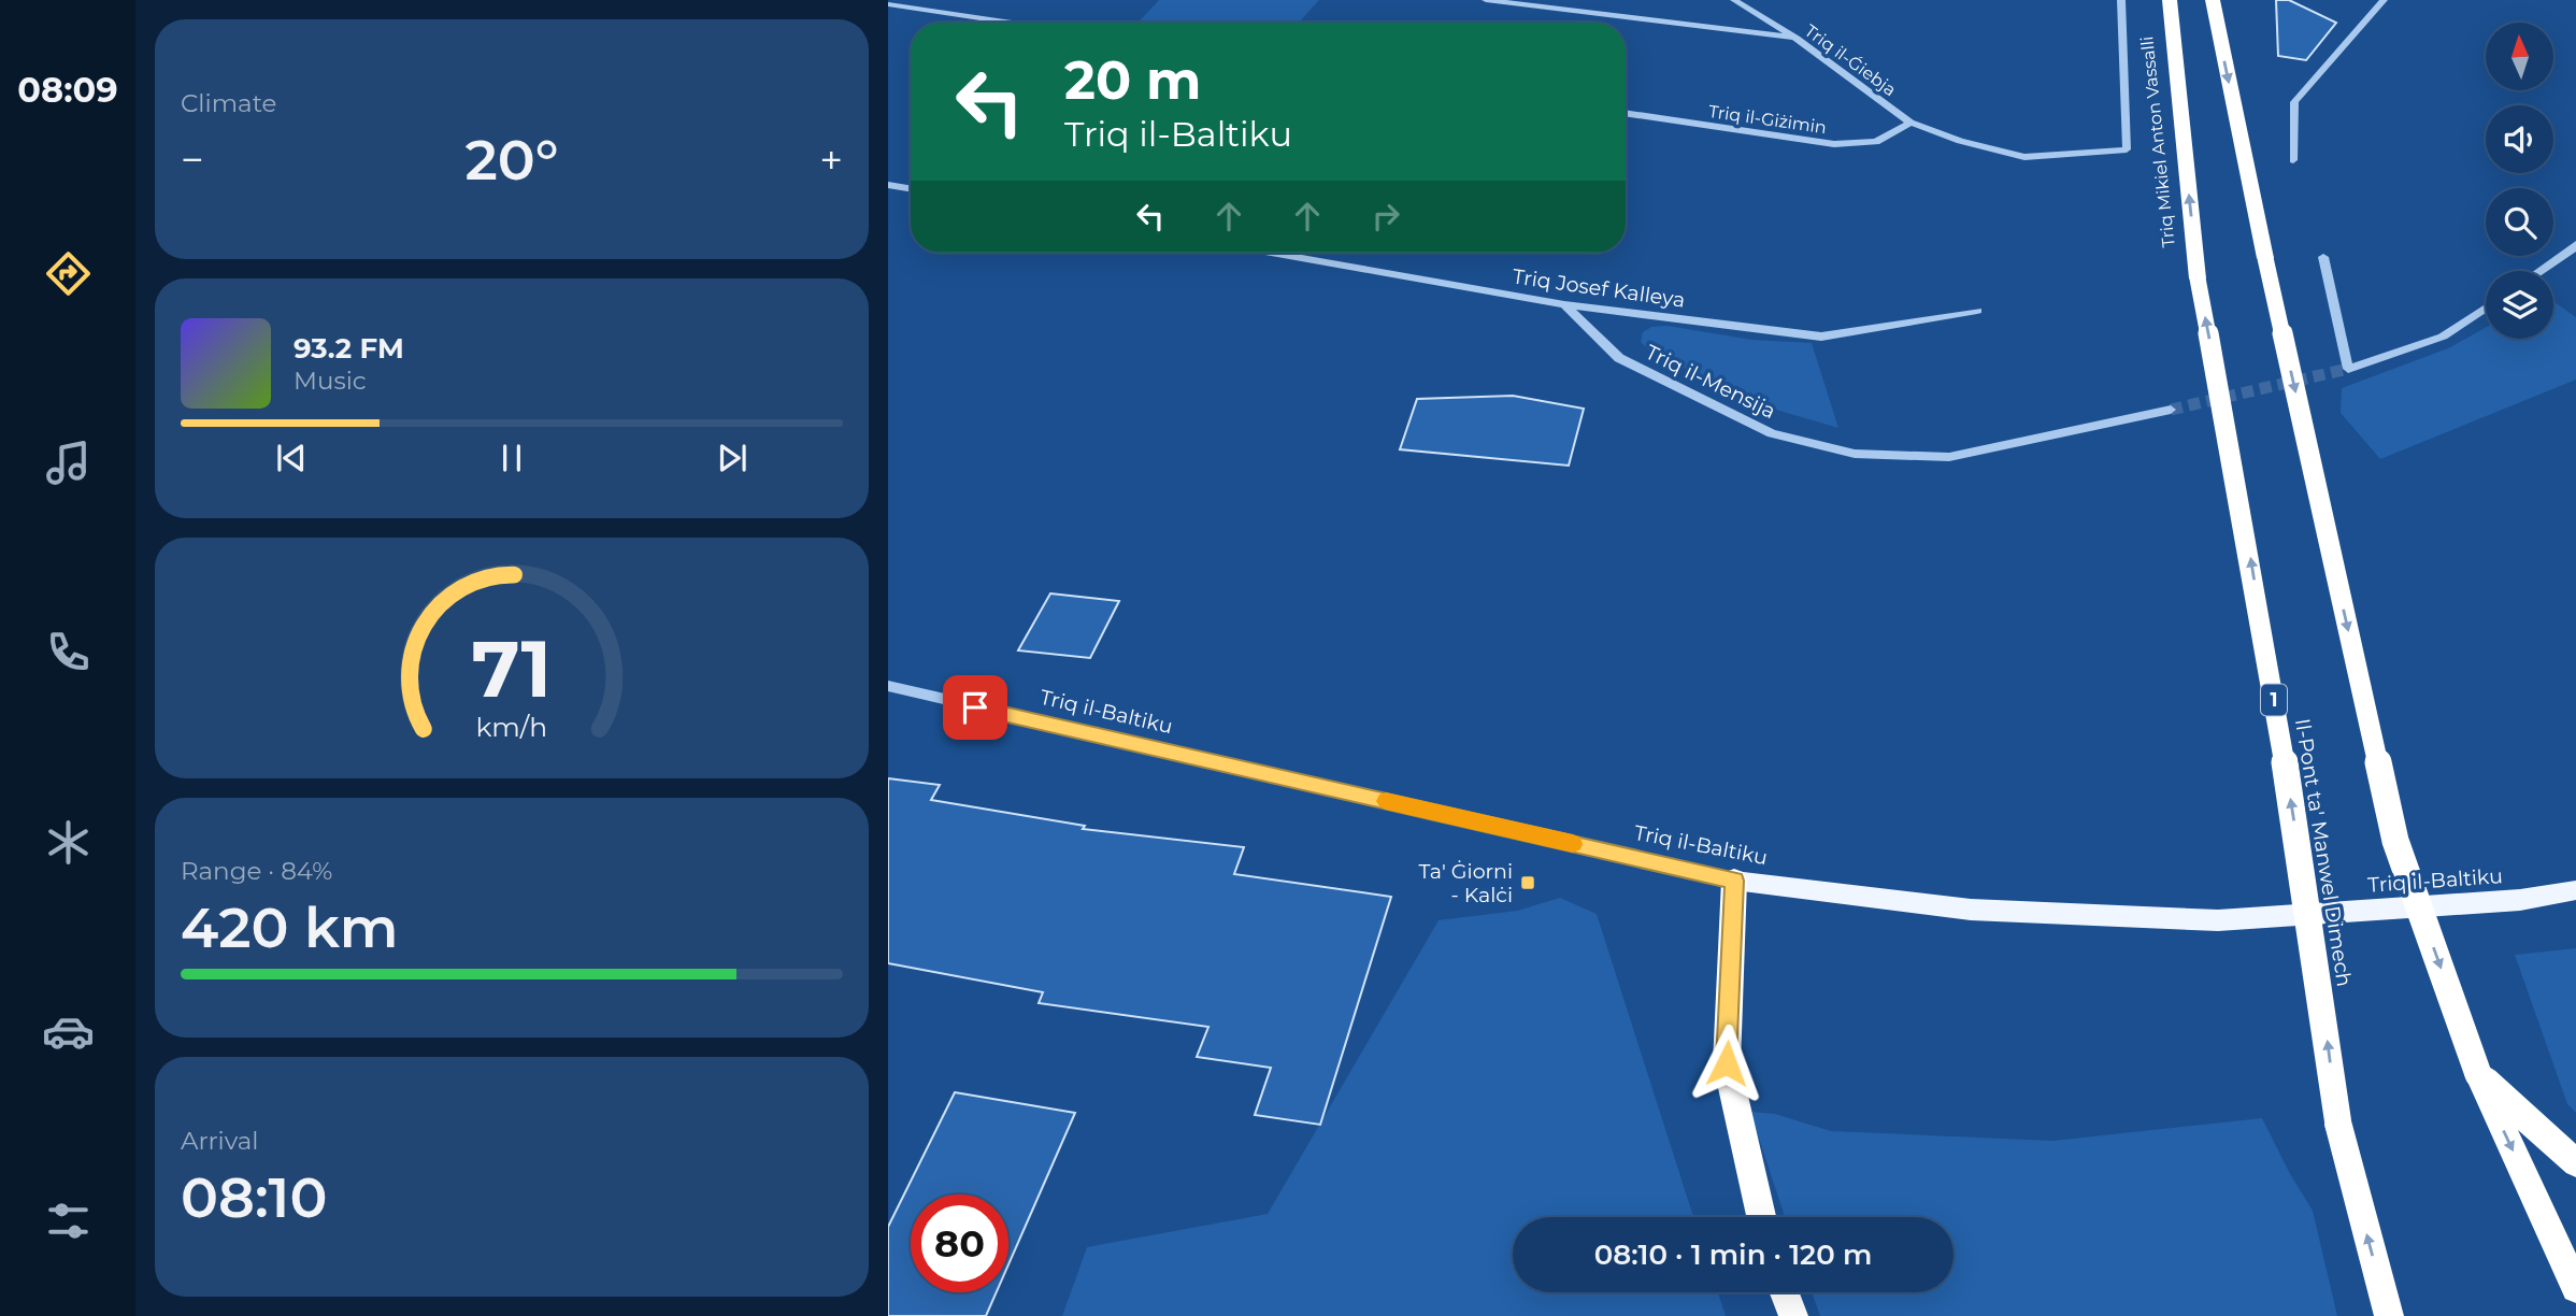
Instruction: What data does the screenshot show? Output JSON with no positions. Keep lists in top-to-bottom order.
{
  "streets": {
    "highway": ["Triq Mikiel Anton Vassalli", "1", "Il-Pont ta' Manwel Dimech"],
    "main road": ["Triq il-Baltiku"],
    "street": [
      "Triq il-Ǵiebja",
      "Triq il-Giżimin",
      "Triq Josef Kalleya",
      "Triq il-Mensija"
    ]
  },
  "crossings": [
    ["Triq il-Ǵiebja", "Triq il-Giżimin"],
    ["Triq Mikiel Anton Vassalli", "Il-Pont ta' Manwel Dimech"],
    ["Triq Josef Kalleya", "Triq il-Mensija"]
  ],
  "places": {
    "transit": ["Ta' Ġiorni - Kalċi"]
  },
  "north": "top",
  "page": {
    "tabs": "08:09",
    "tile": [
      "Climate",
      ["Range · 84%", "420 km"],
      ["Arrival", "08:10"]
    ],
    "turn": ["20 m", "Triq il-Baltiku"],
    "heat": ["−", "20°", "+"],
    "song": ["93.2 FM", "Music"],
    "limit": "80",
    "trip": "08:10 · 1 min · 120 m",
    "gauge": ["71", "km/h"]
  }
}
